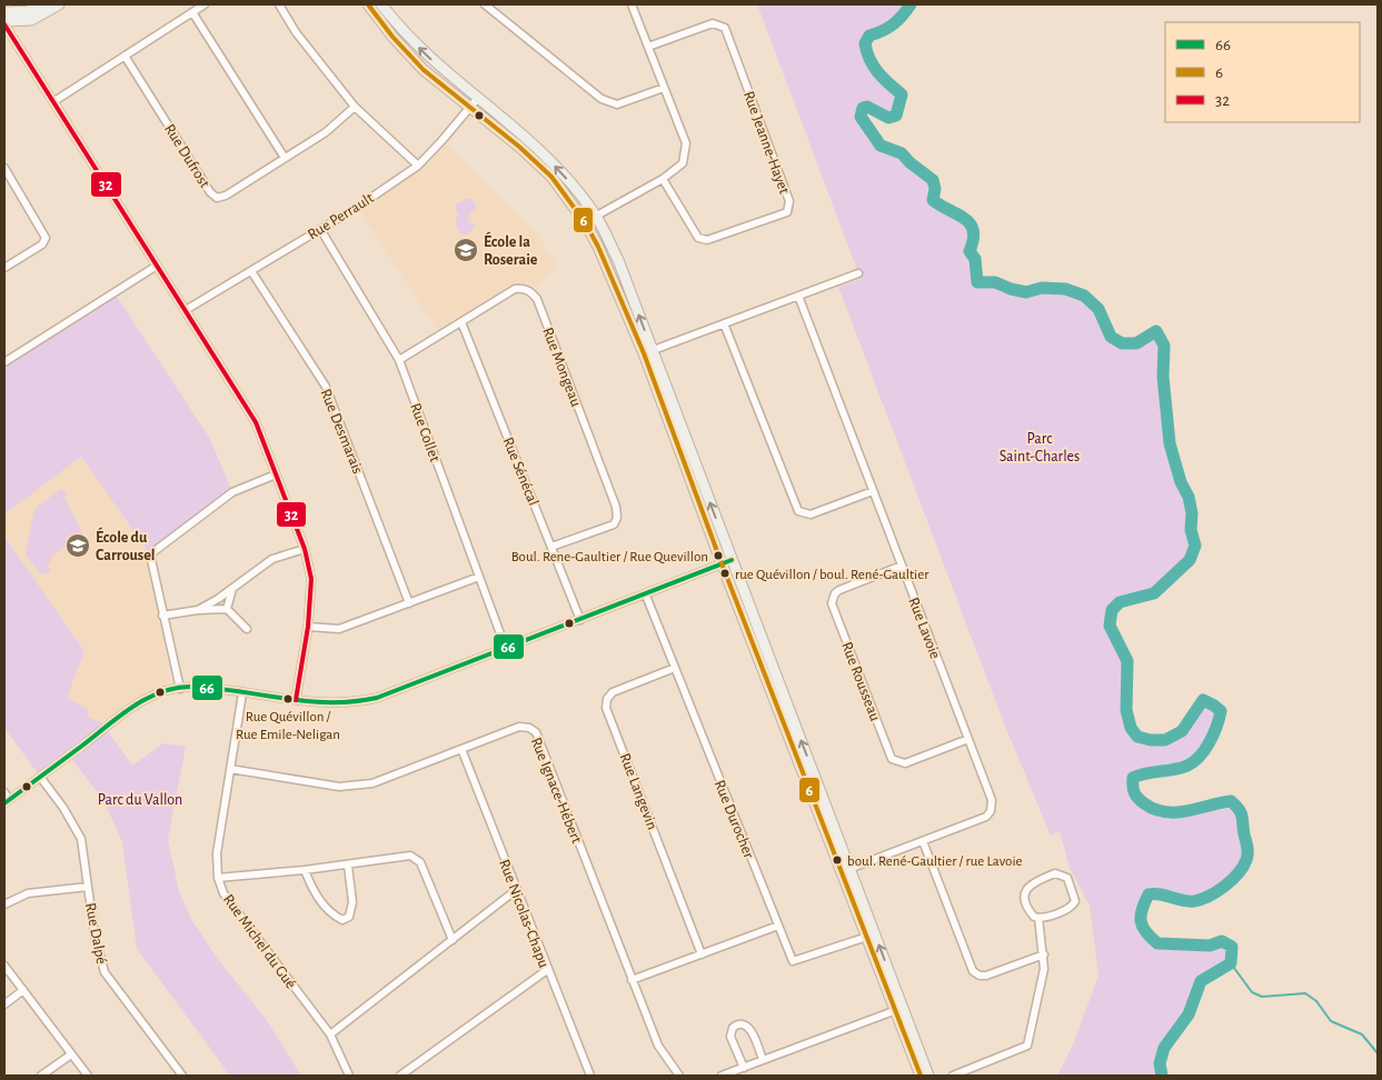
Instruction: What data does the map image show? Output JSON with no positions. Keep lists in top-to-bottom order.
{
  "streets": {
    "street": [
      "Rue Jeanne-Hayet",
      "Rue Dufrost",
      "Rue Perrault",
      "Rue Mongeau",
      "Rue Desmarais",
      "Rue Collet",
      "Rue Sénécal",
      "Rue Lavoie",
      "Rue Rousseau",
      "Rue Ignace-Hébert",
      "Rue Langevin",
      "Rue Durocher",
      "Rue Nicolas-Chapu",
      "Rue Dalpé",
      "Rue Michel du Gué"
    ]
  },
  "crossings": [
    ["Rue Perrault", "Rue Desmarais"],
    ["Rue Perrault", "Rue Collet"],
    ["Rue Mongeau", "Rue Collet"],
    ["Rue Mongeau", "Rue Sénécal"],
    ["Rue Lavoie", "Rue Rousseau"],
    ["Rue Ignace-Hébert", "Rue Nicolas-Chapu"],
    ["Rue Ignace-Hébert", "Rue Michel du Gué"],
    ["Rue Langevin", "Rue Durocher"]
  ],
  "parks": ["Parc Saint-Charles", "Parc du Vallon"],
  "places": {
    "school or university": ["École la Roseraie", "École du Carrousel"],
    "other": [
      "Boul. Rene-Gaultier / Rue Quevillon",
      "rue Quévillon / boul. René-Gaultier",
      "Rue Quévillon / Rue Emile-Neligan",
      "boul. René-Gaultier / rue Lavoie"
    ]
  },
  "lines": ["transit line 6", "transit line 32", "transit line 66"],
  "legend": ["66", "6", "32"]
}
